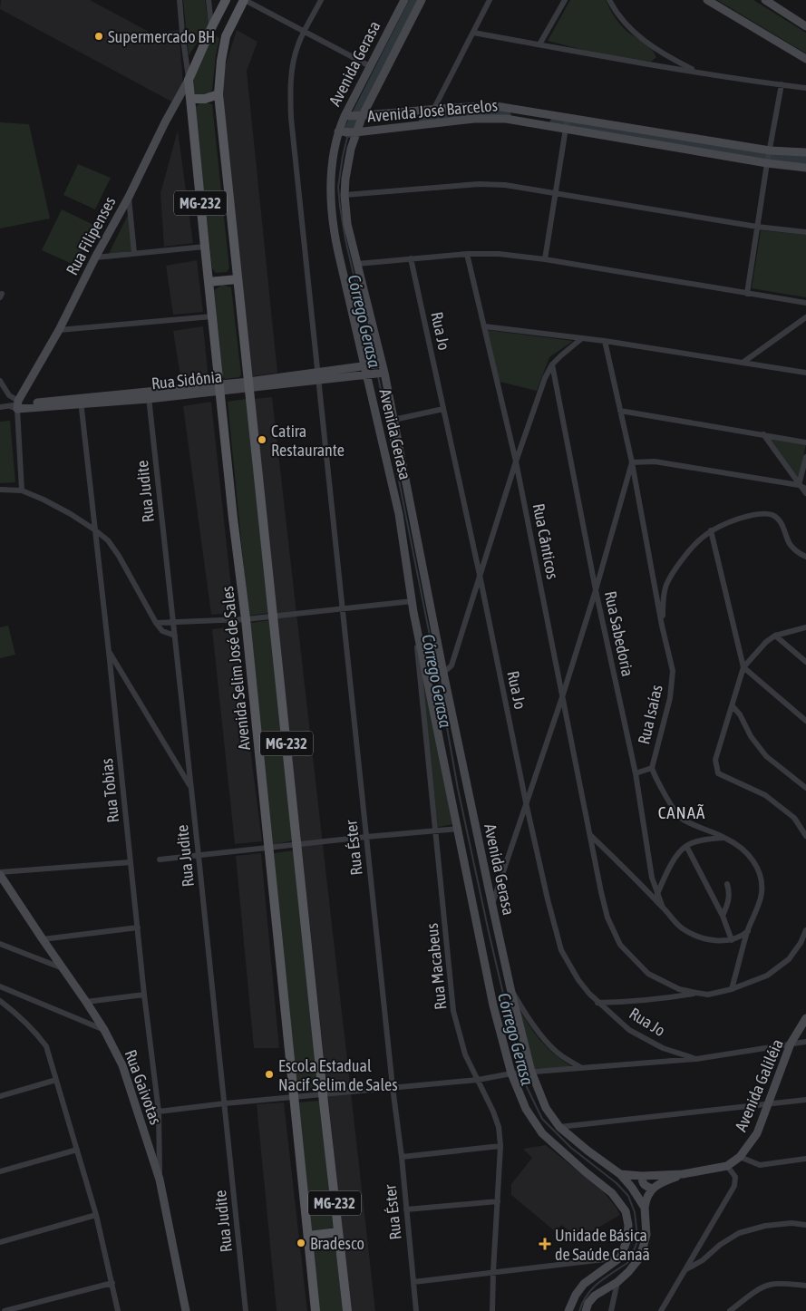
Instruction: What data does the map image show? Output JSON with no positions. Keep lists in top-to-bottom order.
{
  "streets": {
    "main road": [
      "Avenida Gerasa",
      "Avenida José Barcelos",
      "MG-232",
      "Rua Filipenses",
      "Rua Sidônia",
      "Avenida Selim José de Sales",
      "Avenida Galiléia",
      "Rua Gaivotas"
    ],
    "street": [
      "Rua Jo",
      "Rua Judite",
      "Rua Cânticos",
      "Rua Sabedoria",
      "Rua Isaías",
      "Rua Tobias",
      "Rua Éster",
      "Rua Macabeus"
    ]
  },
  "crossings": [
    ["Avenida Gerasa", "Avenida José Barcelos"],
    ["Avenida Gerasa", "Rua Sidônia"],
    ["Avenida Gerasa", "Rua Macabeus"],
    ["Avenida Gerasa", "Avenida Galiléia"],
    ["MG-232", "Rua Sidônia"],
    ["MG-232", "Avenida Selim José de Sales"],
    ["Rua Filipenses", "Rua Sidônia"],
    ["Rua Filipenses", "Avenida Selim José de Sales"],
    ["Rua Sidônia", "Rua Judite"],
    ["Rua Sidônia", "Avenida Selim José de Sales"],
    ["Rua Sidônia", "Rua Tobias"],
    ["Rua Sidônia", "Rua Éster"],
    ["Rua Tobias", "Rua Gaivotas"]
  ],
  "districts": ["CANAÃ"],
  "water": ["Córrego Gerasa"],
  "places": {
    "other": [
      "Supermercado BH",
      "Catira Restaurante",
      "Escola Estadual Nacif Selim de Sales",
      "Bradesco"
    ],
    "health": ["Unidade Básica de Saúde Canaã"]
  }
}
